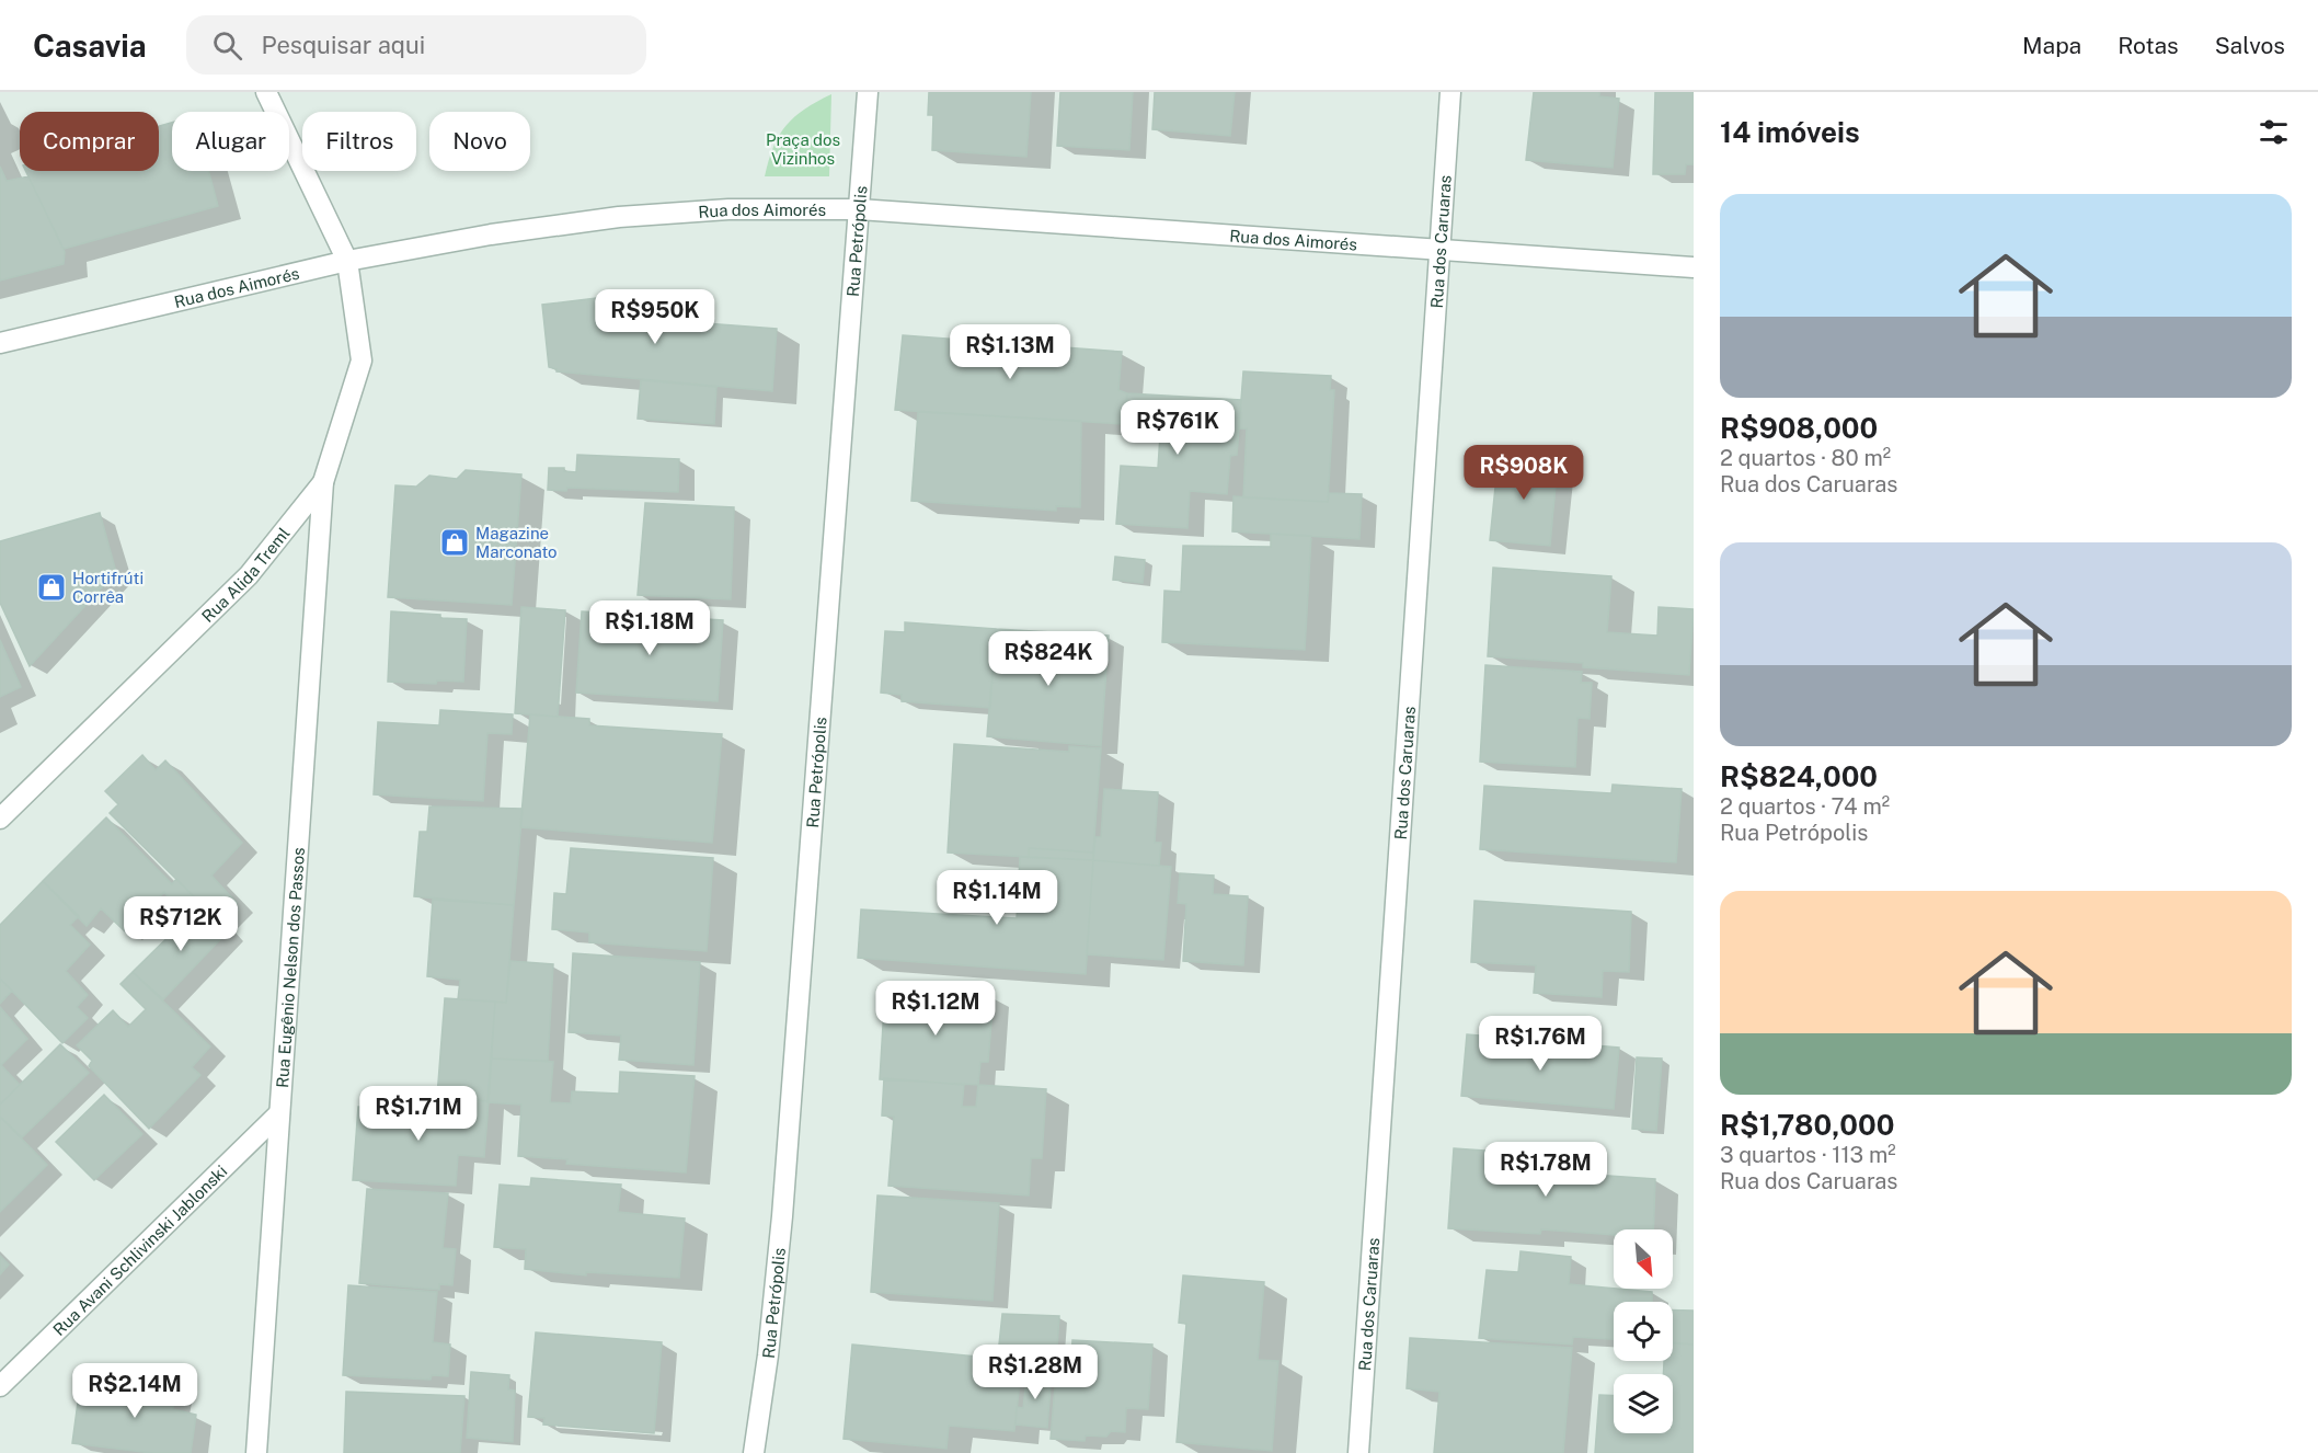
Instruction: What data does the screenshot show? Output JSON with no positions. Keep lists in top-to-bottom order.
{
  "streets": {
    "street": [
      "Rua dos Aimorés",
      "Rua dos Caruaras",
      "Rua Petrópolis",
      "Rua Alida Treml",
      "Rua Eugênio Nelson dos Passos",
      "Rua Avani Schlivinski Jablonski"
    ]
  },
  "crossings": [
    ["Rua dos Aimorés", "Rua dos Caruaras"],
    ["Rua dos Aimorés", "Rua Petrópolis"],
    ["Rua dos Aimorés", "Rua Alida Treml"],
    ["Rua Alida Treml", "Rua Eugênio Nelson dos Passos"],
    ["Rua Eugênio Nelson dos Passos", "Rua Avani Schlivinski Jablonski"]
  ],
  "parks": ["Praça dos Vizinhos"],
  "places": {
    "shop": ["Magazine Marconato", "Hortifrúti Corrêa"]
  },
  "north": "bottom right",
  "page": {
    "header": "Casavia",
    "search": "Pesquisar aqui",
    "nav": ["Mapa", "Rotas", "Salvos"],
    "heading": "14 imóveis",
    "chip": [
      "Comprar",
      "Alugar",
      "Filtros",
      "Novo"
    ],
    "list": [
      {
        "name": "R$908,000",
        "note": "2 quartos · 80 m² · Rua dos Caruaras"
      },
      {
        "name": "R$824,000",
        "note": "2 quartos · 74 m² · Rua Petrópolis"
      },
      {
        "name": "R$1,780,000",
        "note": "3 quartos · 113 m² · Rua dos Caruaras"
      }
    ],
    "price": [
      "R$950K",
      "R$1.13M",
      "R$761K",
      "R$908K",
      "R$1.18M",
      "R$824K",
      "R$1.14M",
      "R$712K",
      "R$1.12M",
      "R$1.76M",
      "R$1.71M",
      "R$1.78M",
      "R$1.28M",
      "R$2.14M"
    ]
  }
}
